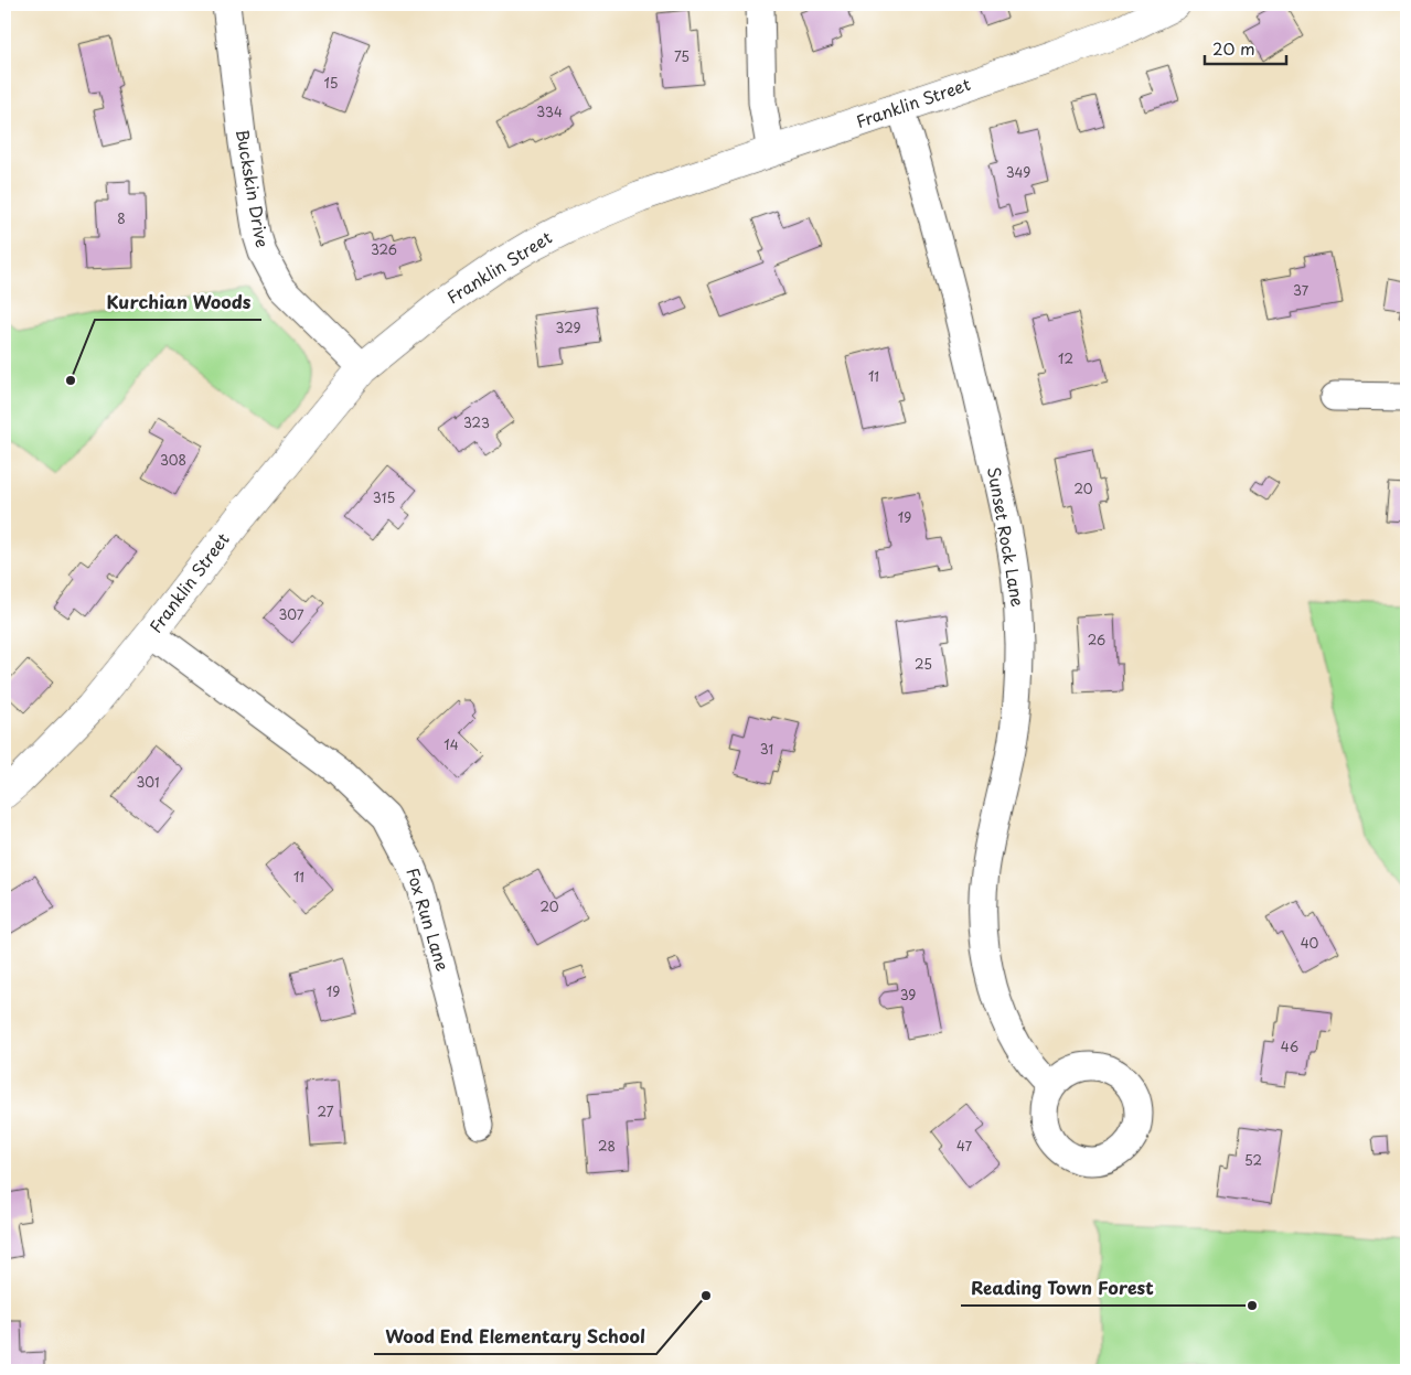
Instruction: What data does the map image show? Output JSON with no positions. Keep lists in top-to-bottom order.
{
  "streets": {
    "main road": ["Franklin Street"],
    "street": ["Buckskin Drive", "Sunset Rock Lane", "Fox Run Lane"]
  },
  "crossings": [
    ["Franklin Street", "Buckskin Drive"],
    ["Franklin Street", "Sunset Rock Lane"],
    ["Franklin Street", "Fox Run Lane"]
  ],
  "places": ["Kurchian Woods", "Wood End Elementary School", "Reading Town Forest"],
  "house_numbers": [
    "75",
    "15",
    "334",
    "349",
    "8",
    "326",
    "37",
    "329",
    "12",
    "11",
    "323",
    "308",
    "20",
    "315",
    "19",
    "307",
    "26",
    "25",
    "14",
    "31",
    "301",
    "11",
    "20",
    "40",
    "19",
    "39",
    "46",
    "27",
    "28",
    "47",
    "52"
  ],
  "scale_bar": "20 m"
}
